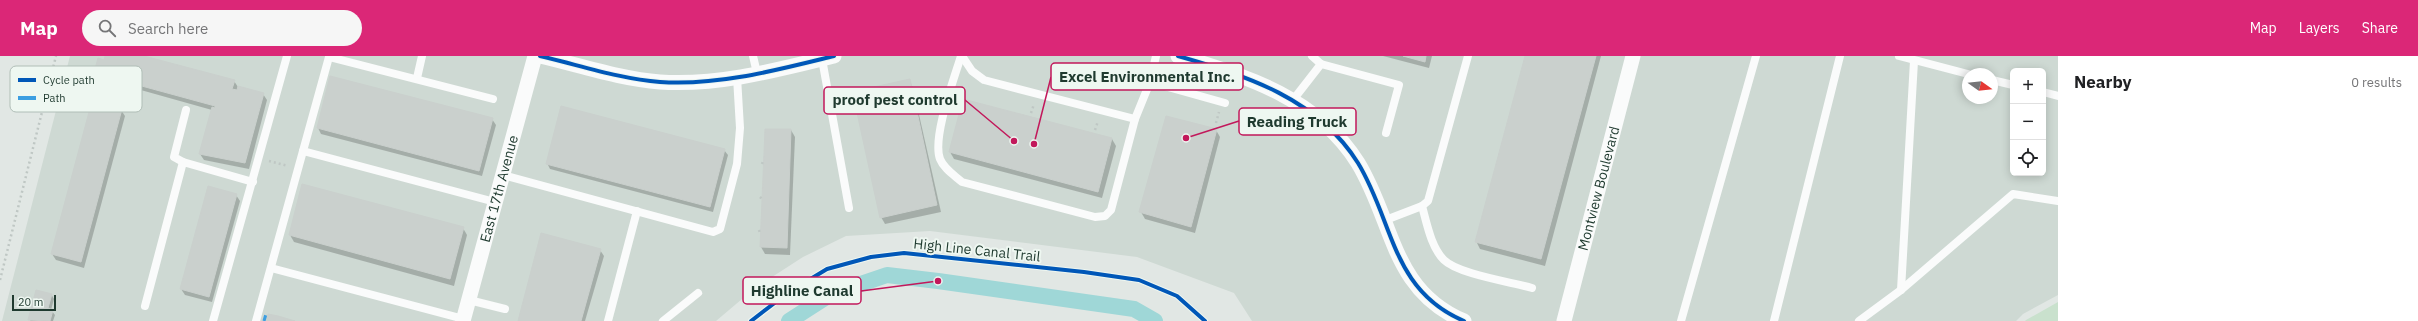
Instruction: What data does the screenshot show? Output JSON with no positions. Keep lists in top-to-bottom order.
{
  "streets": {
    "street": ["East 17th Avenue", "Montview Boulevard"],
    "cycle path": ["High Line Canal Trail"]
  },
  "places": [
    "Reading Truck",
    "proof pest control",
    "Excel Environmental Inc.",
    "Highline Canal"
  ],
  "legend": ["Cycle path", "Path"],
  "scale_bar": "20 m",
  "north": "right",
  "page": {
    "header": "Map",
    "search": "Search here",
    "nav": ["Map", "Layers", "Share"],
    "heading": ["Nearby", "0 results"],
    "map_buttons": ["+", "−"],
    "scale": "20 m"
  }
}
